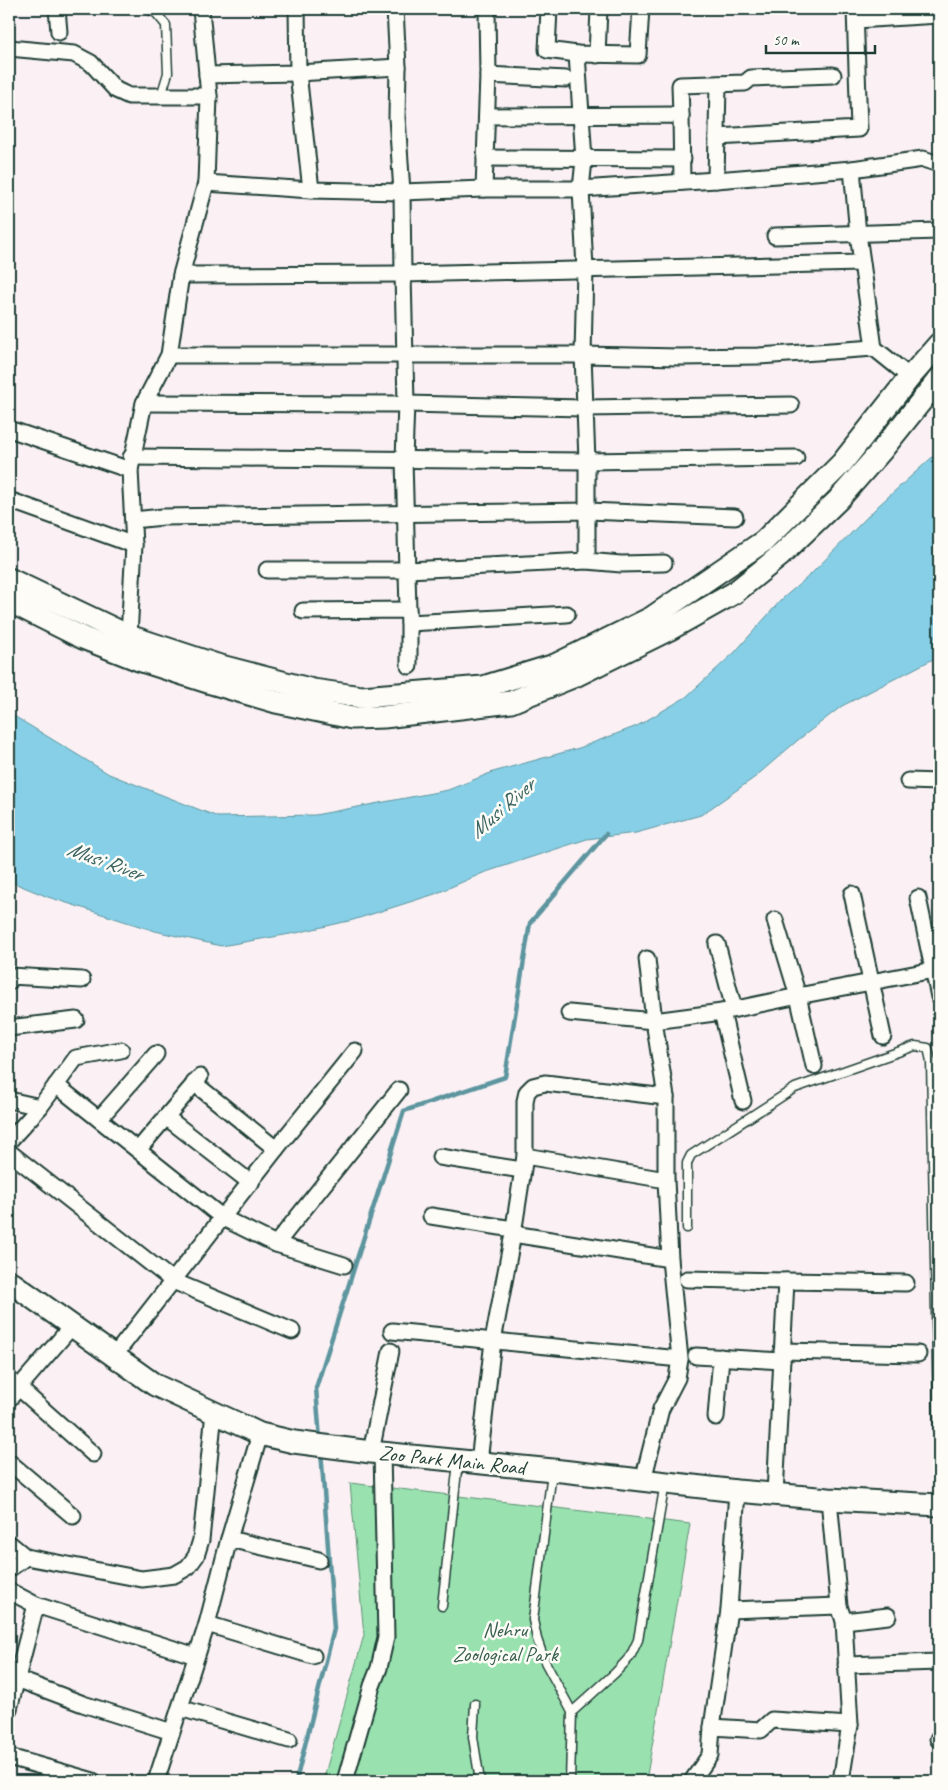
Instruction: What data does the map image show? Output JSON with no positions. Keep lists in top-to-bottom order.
{
  "streets": {
    "street": ["Zoo Park Main Road"]
  },
  "water": ["Musi River"],
  "parks": ["Nehru Zoological Park"],
  "scale_bar": "50 m"
}
